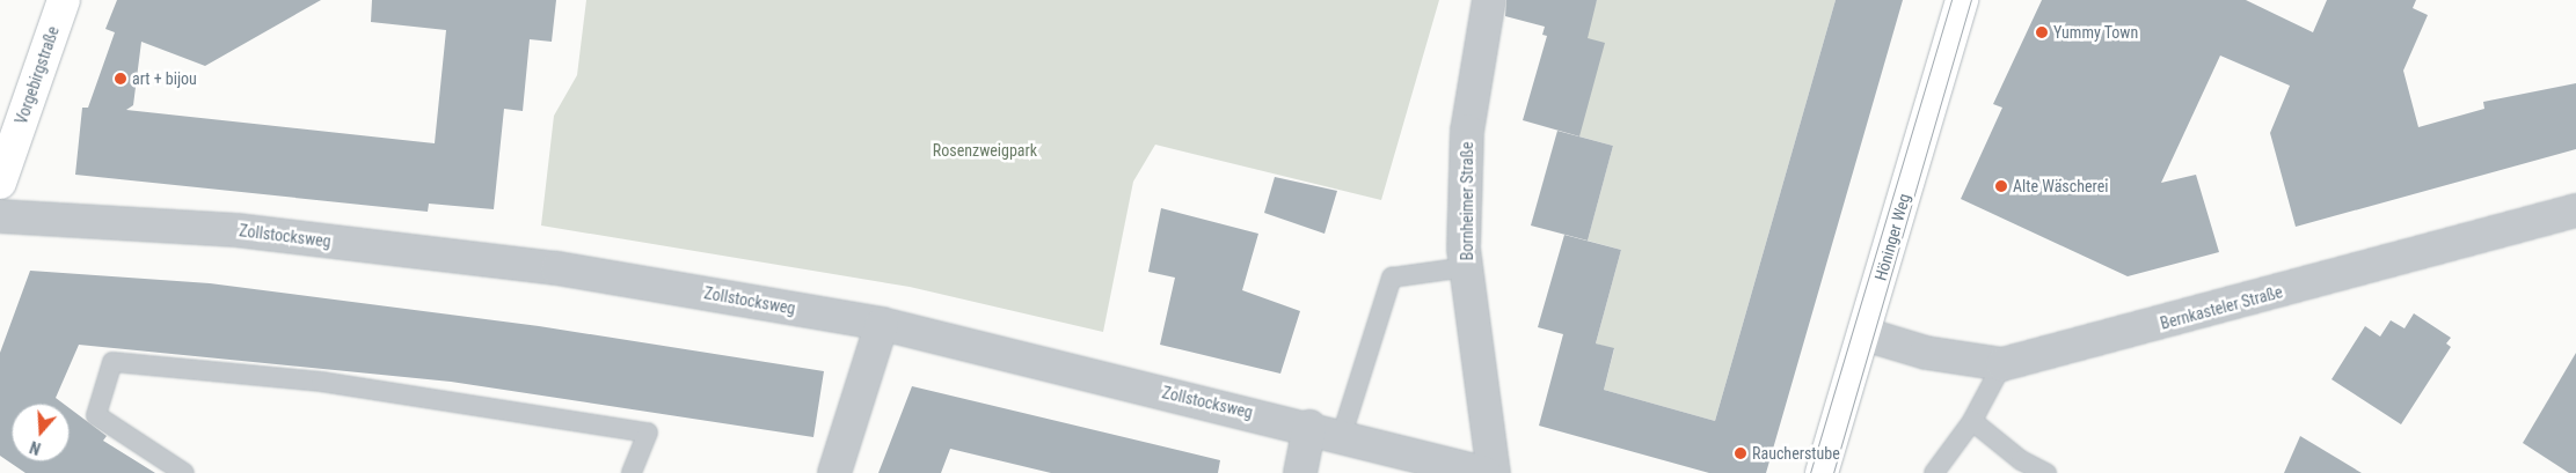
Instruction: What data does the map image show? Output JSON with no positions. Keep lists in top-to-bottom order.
{
  "streets": {
    "street": [
      "Vorgebirgstraße",
      "Bornheimer Straße",
      "Zollstocksweg",
      "Höninger Weg",
      "Bernkasteler Straße"
    ]
  },
  "crossings": [
    ["Höninger Weg", "Bernkasteler Straße"]
  ],
  "parks": ["Rosenzweigpark"],
  "places": [
    "Yummy Town",
    "art + bijou",
    "Alte Wäscherei",
    "Raucherstube"
  ],
  "north": "bottom"
}
